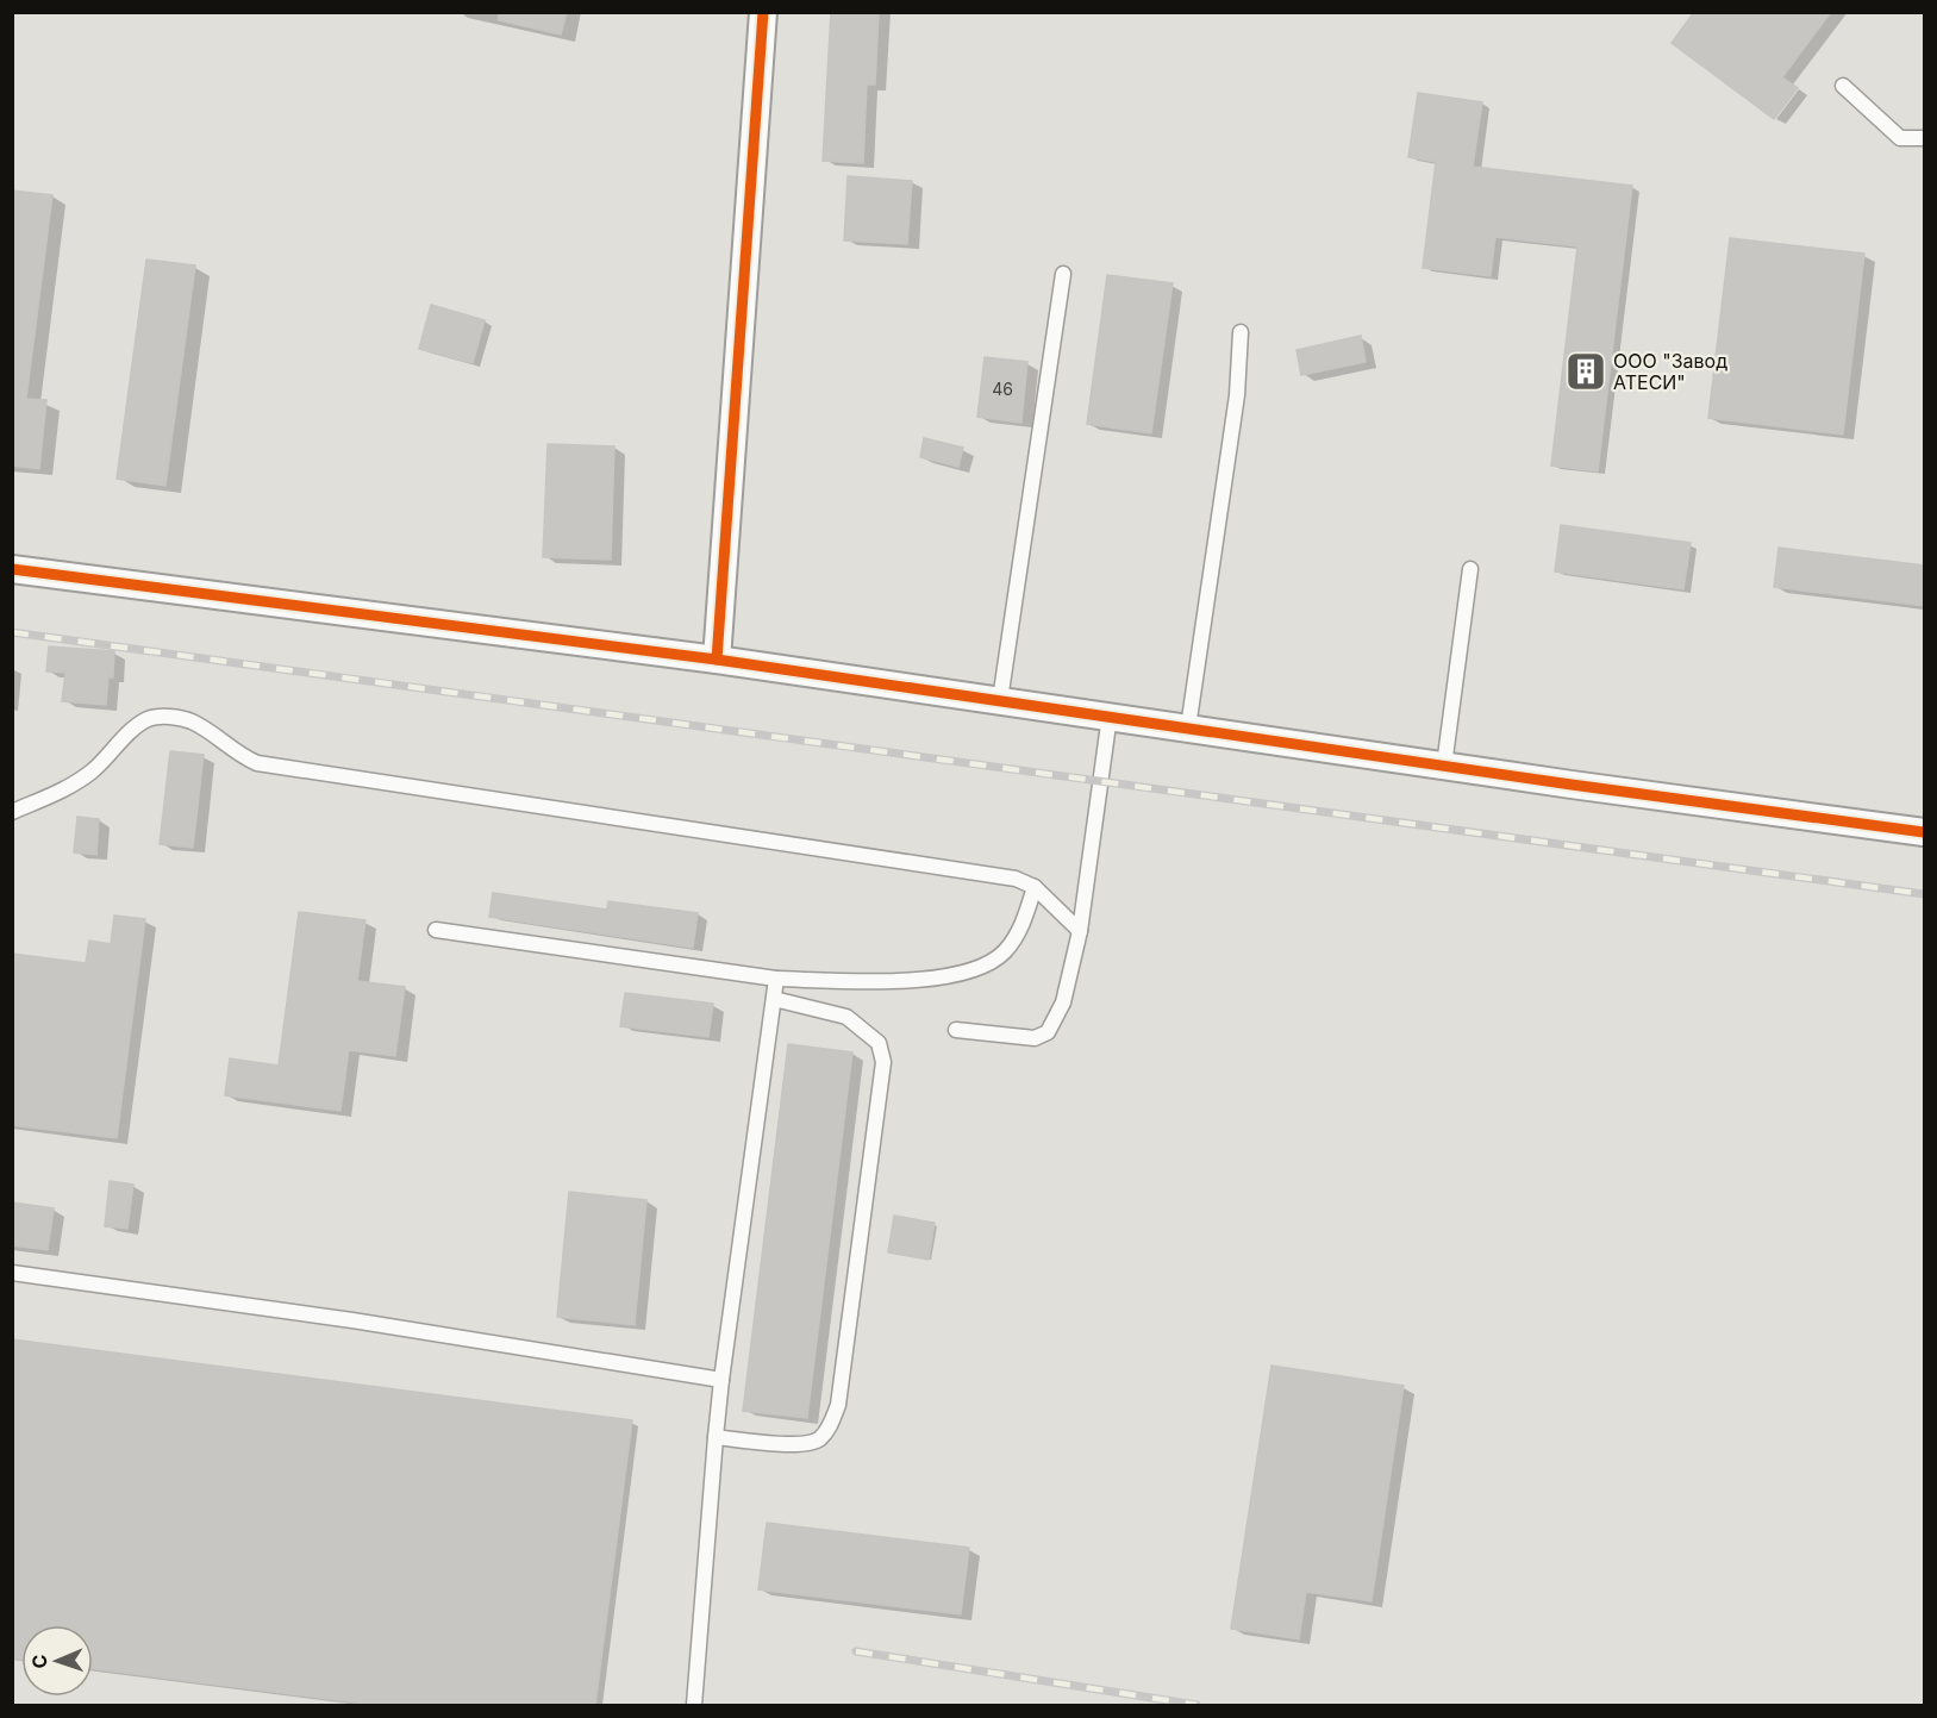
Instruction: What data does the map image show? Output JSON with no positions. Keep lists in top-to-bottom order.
{
  "places": {
    "building": ["ООО \"Завод АТЕСИ\""]
  },
  "house_numbers": ["46"],
  "north": "left"
}
